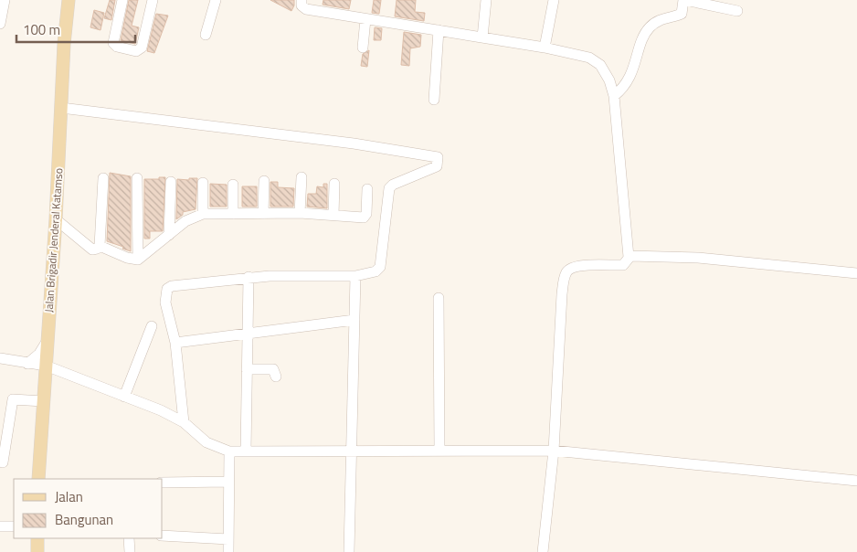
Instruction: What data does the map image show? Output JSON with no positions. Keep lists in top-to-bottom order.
{
  "streets": {
    "main road": ["Jalan Brigadir Jenderal Katamso"]
  },
  "legend": ["Jalan", "Bangunan"],
  "scale_bar": "100 m"
}
